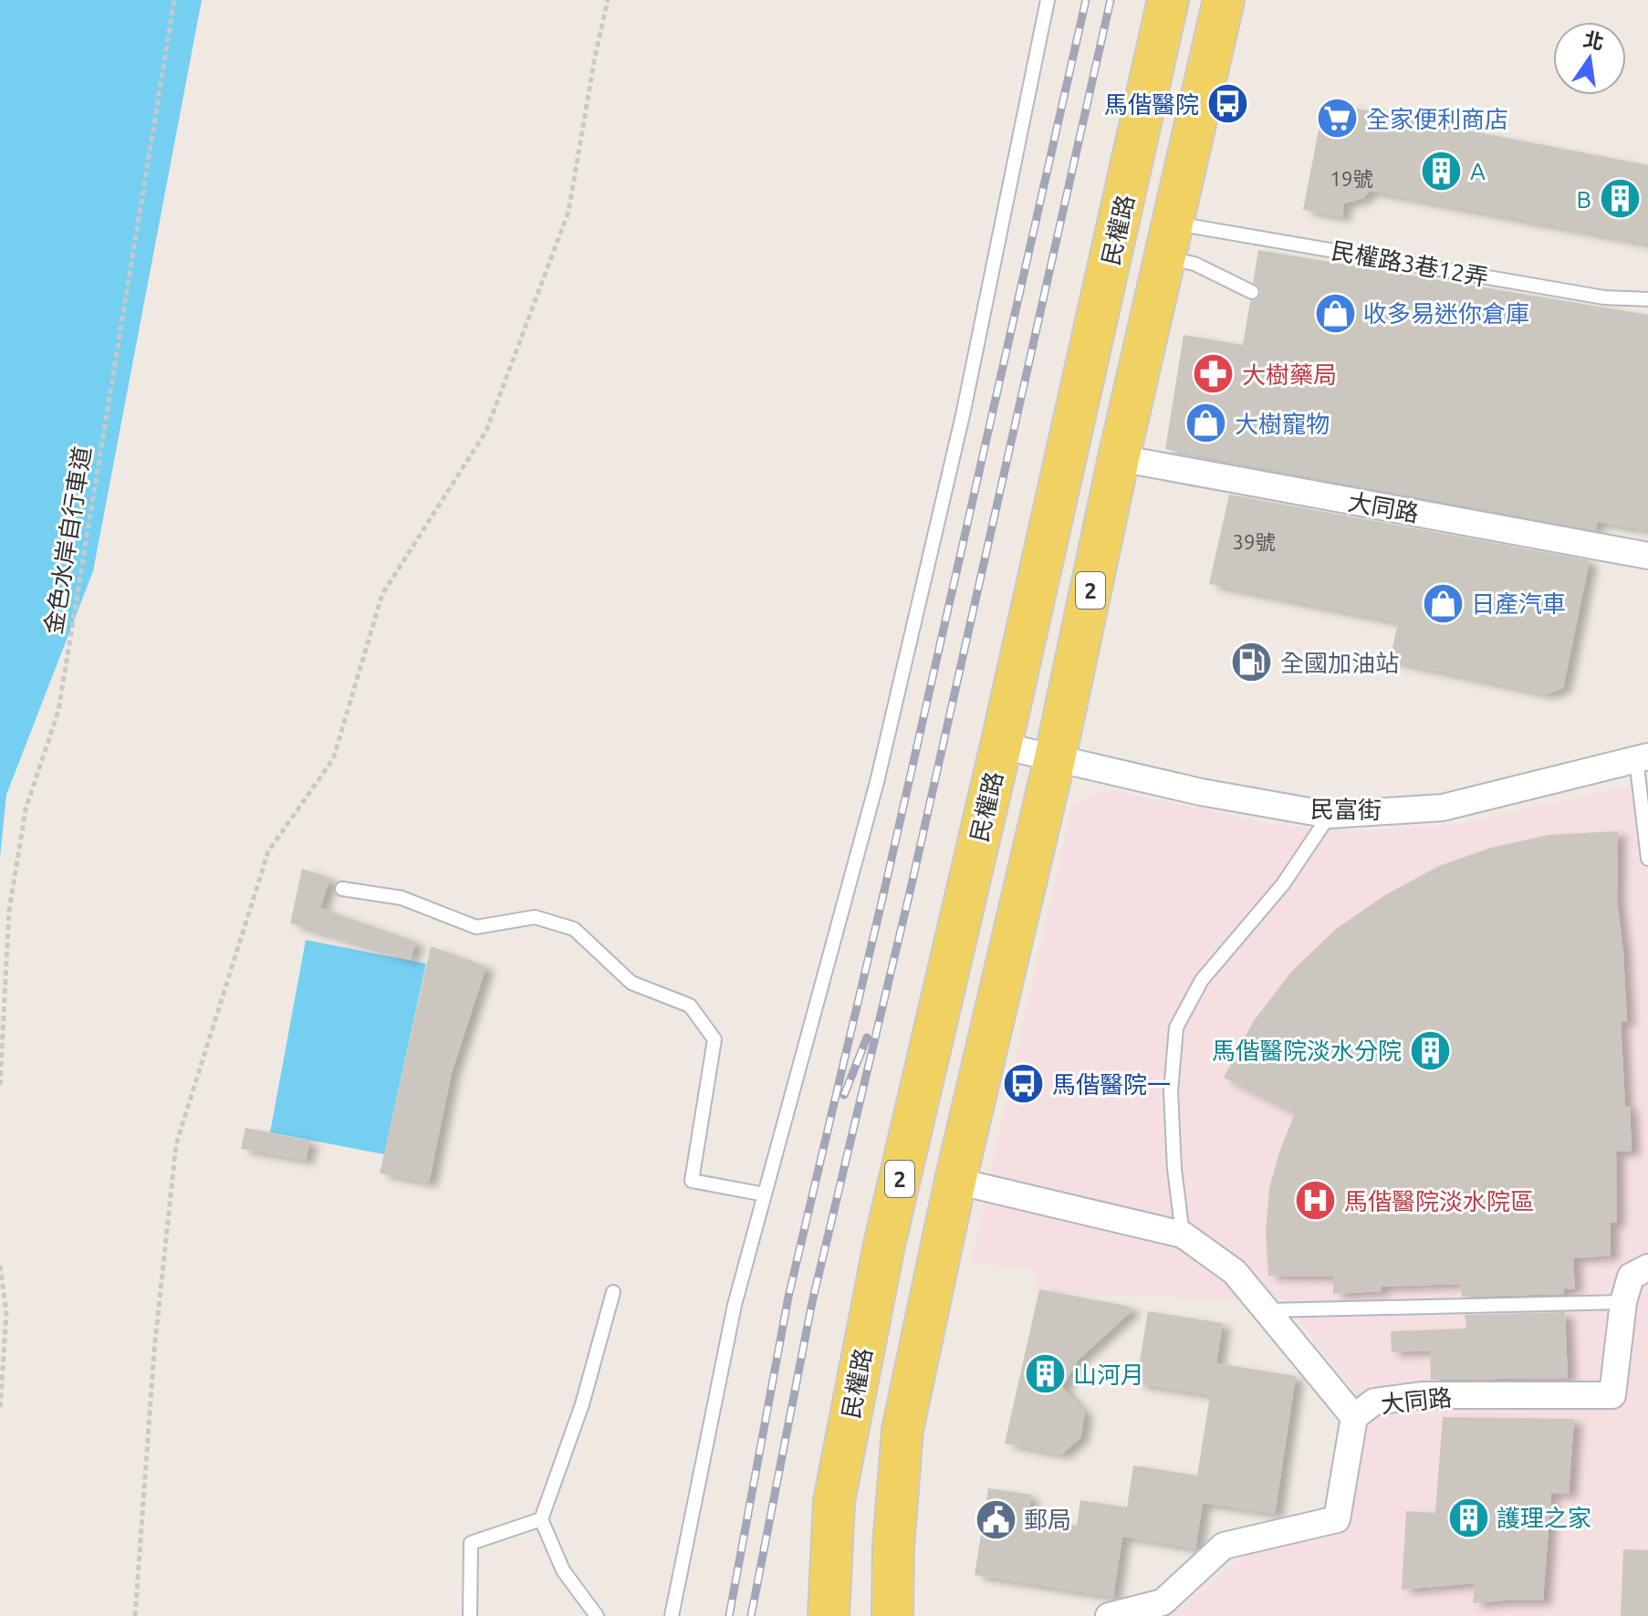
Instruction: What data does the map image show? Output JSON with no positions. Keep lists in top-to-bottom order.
{
  "streets": {
    "main road": ["民權路", "2"],
    "street": ["大同路", "民富街"],
    "lane": ["民權路3巷12弄"],
    "path": ["金色水岸自行車道"]
  },
  "crossings": [
    ["民權路", "民富街"],
    ["民權路3巷12弄", "2"],
    ["大同路", "2"],
    ["2", "民富街"]
  ],
  "places": {
    "bus stop": ["馬偕醫院", "馬偕醫院一"],
    "supermarket": ["全家便利商店"],
    "building": [
      "A",
      "B",
      "馬偕醫院淡水分院",
      "山河月",
      "護理之家"
    ],
    "shop": ["收多易迷你倉庫", "大樹寵物", "日產汽車"],
    "pharmacy": ["大樹藥局"],
    "fuel station": ["全國加油站"],
    "hospital": ["馬偕醫院淡水院區"],
    "public building": ["郵局"]
  },
  "house_numbers": ["19號", "39號"],
  "north": "top"
}
